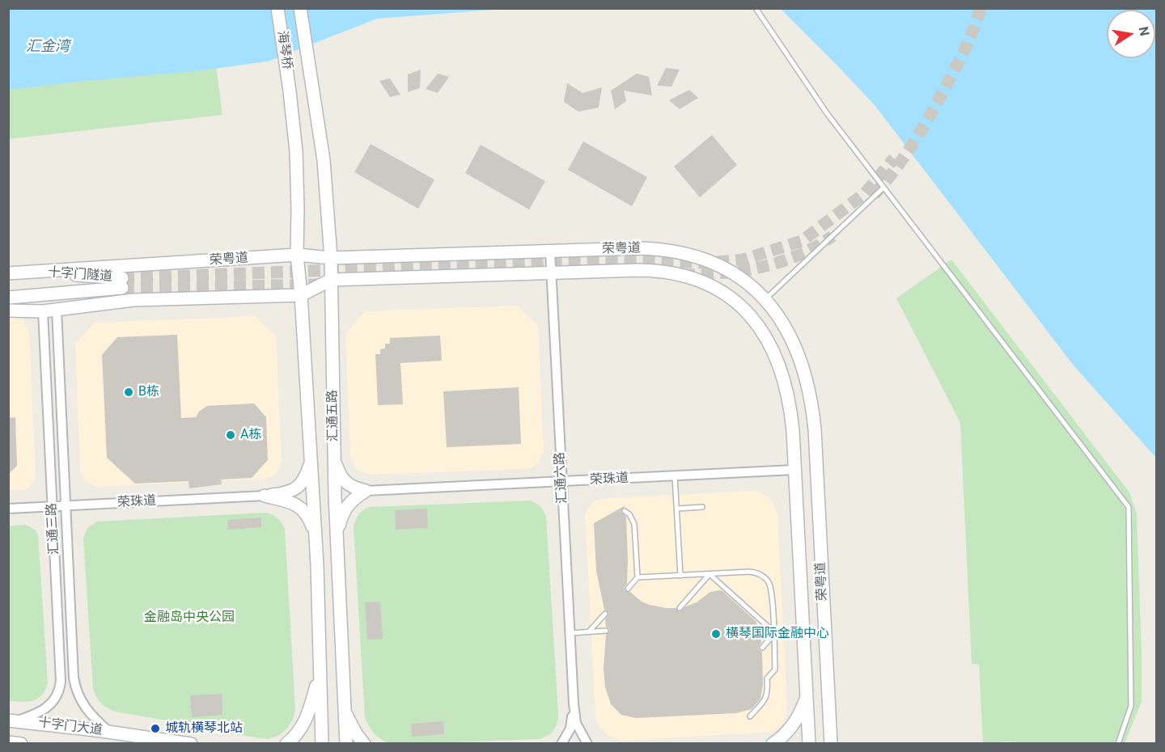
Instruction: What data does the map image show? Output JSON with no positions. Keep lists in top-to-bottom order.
{
  "streets": {
    "street": [
      "海琴桥",
      "荣粤道",
      "十字门隧道",
      "汇通五路",
      "汇通六路",
      "荣珠道",
      "汇通三路",
      "十字门大道"
    ]
  },
  "crossings": [
    ["海琴桥", "汇通五路"],
    ["荣粤道", "十字门隧道"],
    ["荣粤道", "汇通五路"],
    ["荣粤道", "汇通六路"],
    ["荣粤道", "荣珠道"],
    ["荣粤道", "汇通三路"],
    ["汇通六路", "荣珠道"],
    ["荣珠道", "汇通三路"],
    ["汇通三路", "十字门大道"]
  ],
  "water": ["汇金湾"],
  "parks": ["金融岛中央公园"],
  "places": [
    "B栋",
    "A栋",
    "横琴国际金融中心",
    "城轨横琴北站"
  ],
  "north": "right"
}
